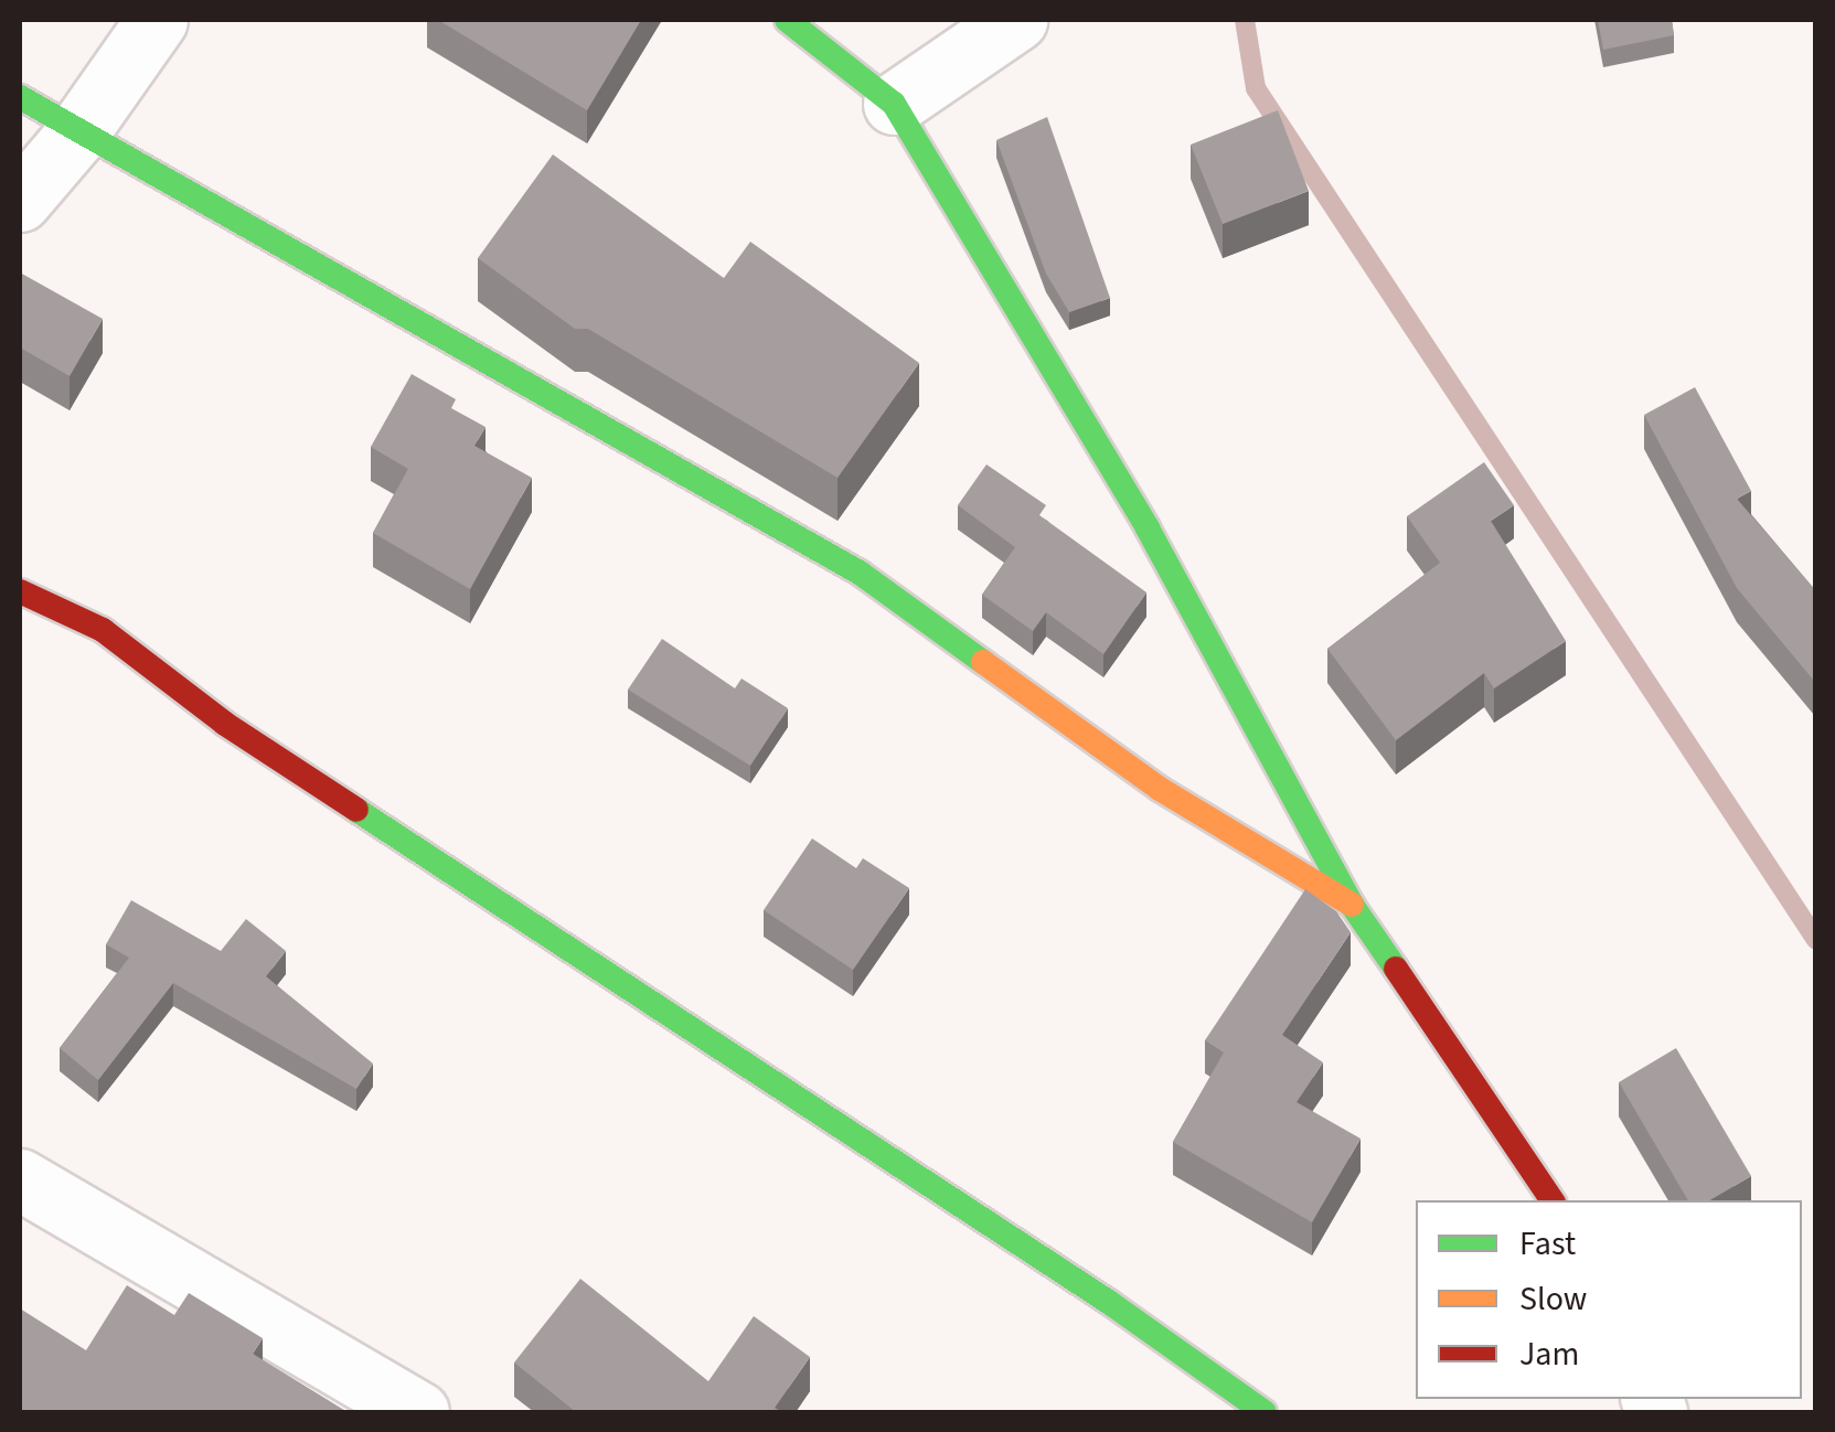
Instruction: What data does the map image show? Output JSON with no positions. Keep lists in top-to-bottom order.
{
  "legend": ["Fast", "Slow", "Jam"]
}
